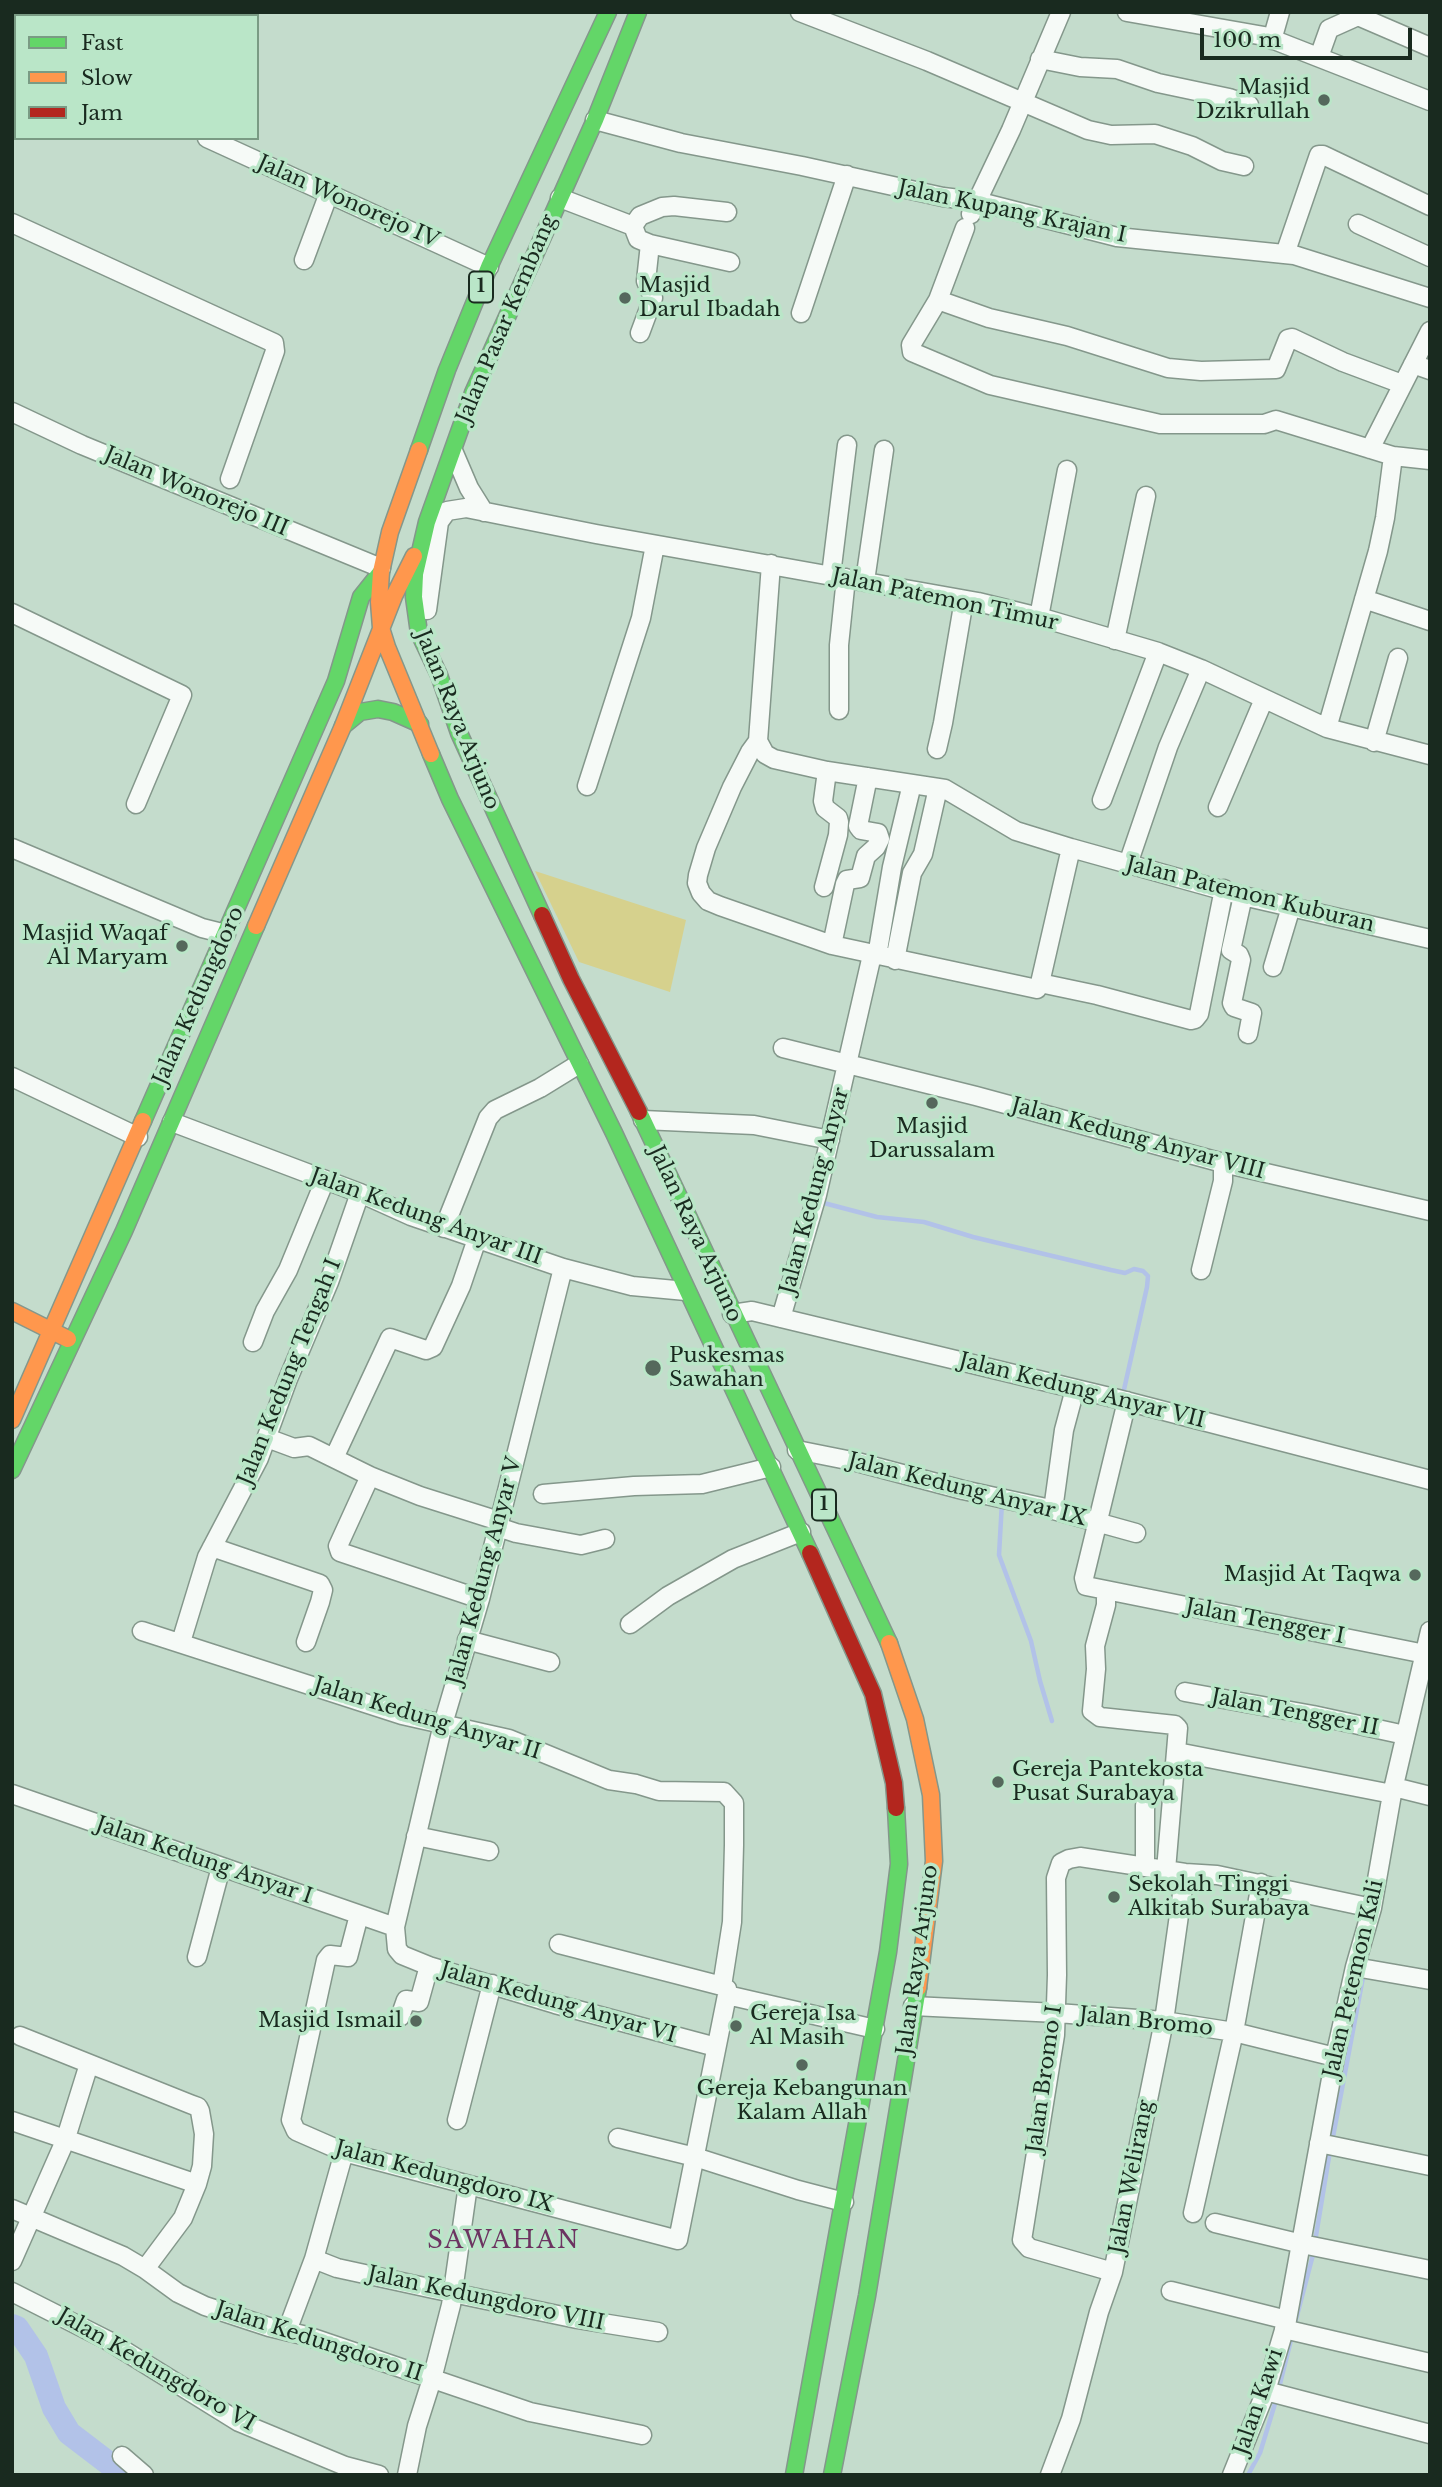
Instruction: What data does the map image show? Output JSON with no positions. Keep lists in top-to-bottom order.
{
  "streets": {
    "main road": [
      "1",
      "Jalan Pasar Kembang",
      "Jalan Raya Arjuno",
      "Jalan Kedungdoro"
    ],
    "street": [
      "Jalan Wonorejo IV",
      "Jalan Kupang Krajan I",
      "Jalan Wonorejo III",
      "Jalan Patemon Timur",
      "Jalan Patemon Kuburan",
      "Jalan Kedung Anyar VIII",
      "Jalan Kedung Anyar",
      "Jalan Kedung Anyar III",
      "Jalan Kedung Tengah I",
      "Jalan Kedung Anyar VII",
      "Jalan Kedung Anyar IX",
      "Jalan Kedung Anyar V",
      "Jalan Tengger I",
      "Jalan Tengger II",
      "Jalan Kedung Anyar II",
      "Jalan Kedung Anyar I",
      "Jalan Petemon Kali",
      "Jalan Kedung Anyar VI",
      "Jalan Bromo",
      "Jalan Bromo I",
      "Jalan Kedungdoro IX",
      "Jalan Welirang",
      "Jalan Kedungdoro VIII",
      "Jalan Kedungdoro II",
      "Jalan Kedungdoro VI",
      "Jalan Kawi"
    ]
  },
  "crossings": [
    ["Jalan Wonorejo IV", "Jalan Pasar Kembang"],
    ["Jalan Kupang Krajan I", "Jalan Pasar Kembang"],
    ["Jalan Pasar Kembang", "Jalan Wonorejo III"],
    ["Jalan Pasar Kembang", "Jalan Raya Arjuno"],
    ["Jalan Pasar Kembang", "Jalan Kedungdoro"],
    ["Jalan Wonorejo III", "Jalan Raya Arjuno"],
    ["Jalan Wonorejo III", "Jalan Kedungdoro"],
    ["Jalan Patemon Timur", "Jalan Raya Arjuno"],
    ["Jalan Raya Arjuno", "Jalan Kedungdoro"],
    ["Jalan Raya Arjuno", "Jalan Kedung Anyar III"],
    ["Jalan Raya Arjuno", "Jalan Kedung Anyar VII"],
    ["Jalan Raya Arjuno", "Jalan Kedung Anyar IX"],
    ["Jalan Raya Arjuno", "Jalan Bromo"],
    ["Jalan Kedungdoro", "Jalan Kedung Anyar III"],
    ["Jalan Kedung Anyar VIII", "Jalan Kedung Anyar"],
    ["Jalan Kedung Anyar", "Jalan Kedung Anyar VII"],
    ["Jalan Kedung Anyar III", "Jalan Kedung Tengah I"],
    ["Jalan Kedung Anyar III", "Jalan Kedung Anyar V"],
    ["Jalan Kedung Tengah I", "Jalan Kedung Anyar II"],
    ["Jalan Kedung Anyar V", "Jalan Kedung Anyar II"],
    ["Jalan Kedung Anyar V", "Jalan Kedung Anyar I"],
    ["Jalan Kedung Anyar V", "Jalan Kedung Anyar VI"],
    ["Jalan Tengger I", "Jalan Petemon Kali"],
    ["Jalan Tengger II", "Jalan Petemon Kali"],
    ["Jalan Kedung Anyar II", "Jalan Kedung Anyar VI"],
    ["Jalan Kedung Anyar II", "Jalan Kedungdoro IX"],
    ["Jalan Kedung Anyar I", "Jalan Kedungdoro IX"],
    ["Jalan Petemon Kali", "Jalan Bromo"],
    ["Jalan Petemon Kali", "Jalan Bromo I"],
    ["Jalan Petemon Kali", "Jalan Kawi"],
    ["Jalan Bromo", "Jalan Bromo I"],
    ["Jalan Bromo", "Jalan Welirang"],
    ["Jalan Bromo I", "Jalan Welirang"]
  ],
  "districts": ["SAWAHAN"],
  "places": [
    "Masjid Dzikrullah",
    "Masjid Darul Ibadah",
    "Masjid Waqaf Al Maryam",
    "Masjid Darussalam",
    "Puskesmas Sawahan",
    "Masjid At Taqwa",
    "Gereja Pantekosta Pusat Surabaya",
    "Sekolah Tinggi Alkitab Surabaya",
    "Masjid Ismail",
    "Gereja Isa Al Masih",
    "Gereja Kebangunan Kalam Allah"
  ],
  "legend": ["Fast", "Slow", "Jam"],
  "scale_bar": "100 m"
}
